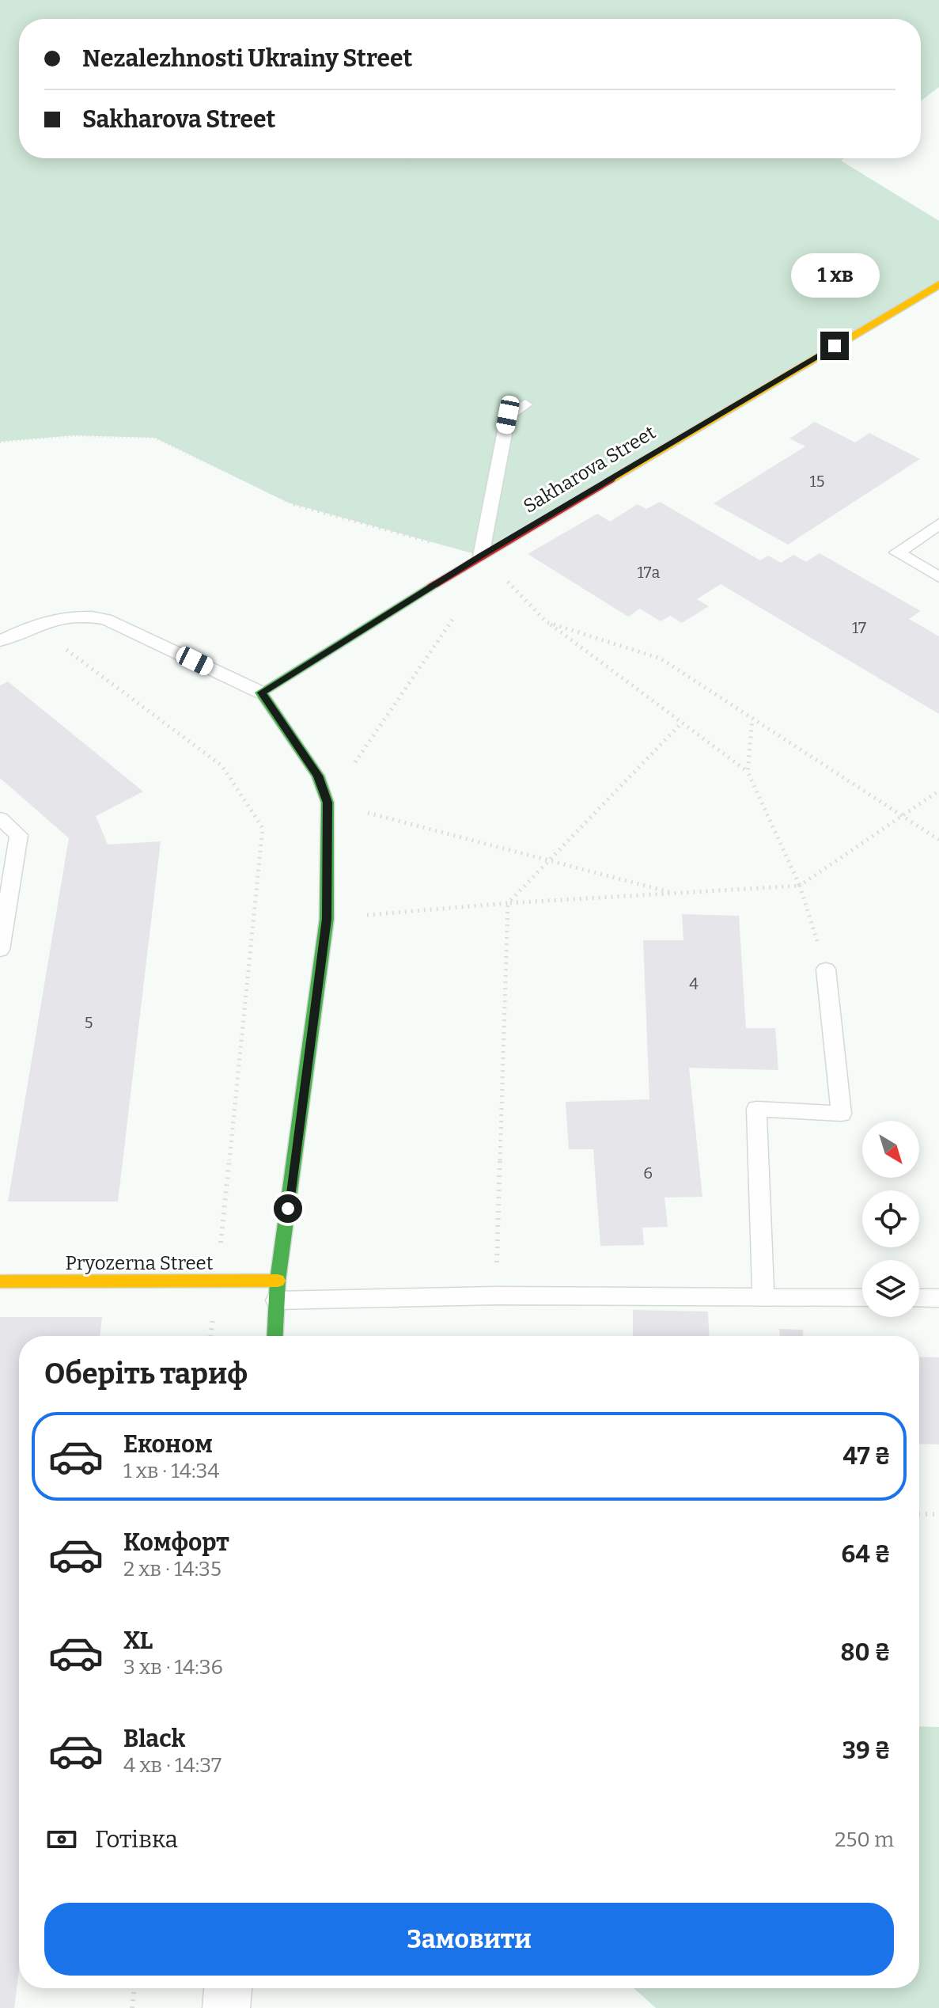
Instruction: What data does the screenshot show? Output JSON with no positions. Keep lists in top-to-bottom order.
{
  "streets": {
    "street": ["Sakharova Street", "Pryozerna Street"]
  },
  "house_numbers": [
    "15",
    "17а",
    "17",
    "4",
    "5",
    "6"
  ],
  "north": "bottom right",
  "page": {
    "banner": ["Nezalezhnosti Ukrainy Street", "Sakharova Street"],
    "bubble": "1 хв",
    "heading": "Оберіть тариф",
    "list": [
      {
        "name": "Економ",
        "note": "1 хв · 14:34",
        "value": "47 ₴"
      },
      {
        "name": "Комфорт",
        "note": "2 хв · 14:35",
        "value": "64 ₴"
      },
      {
        "name": "XL",
        "note": "3 хв · 14:36",
        "value": "80 ₴"
      },
      {
        "name": "Black",
        "note": "4 хв · 14:37",
        "value": "39 ₴"
      }
    ],
    "pay": ["Готівка", "250 m"],
    "buttons": "Замовити"
  }
}
